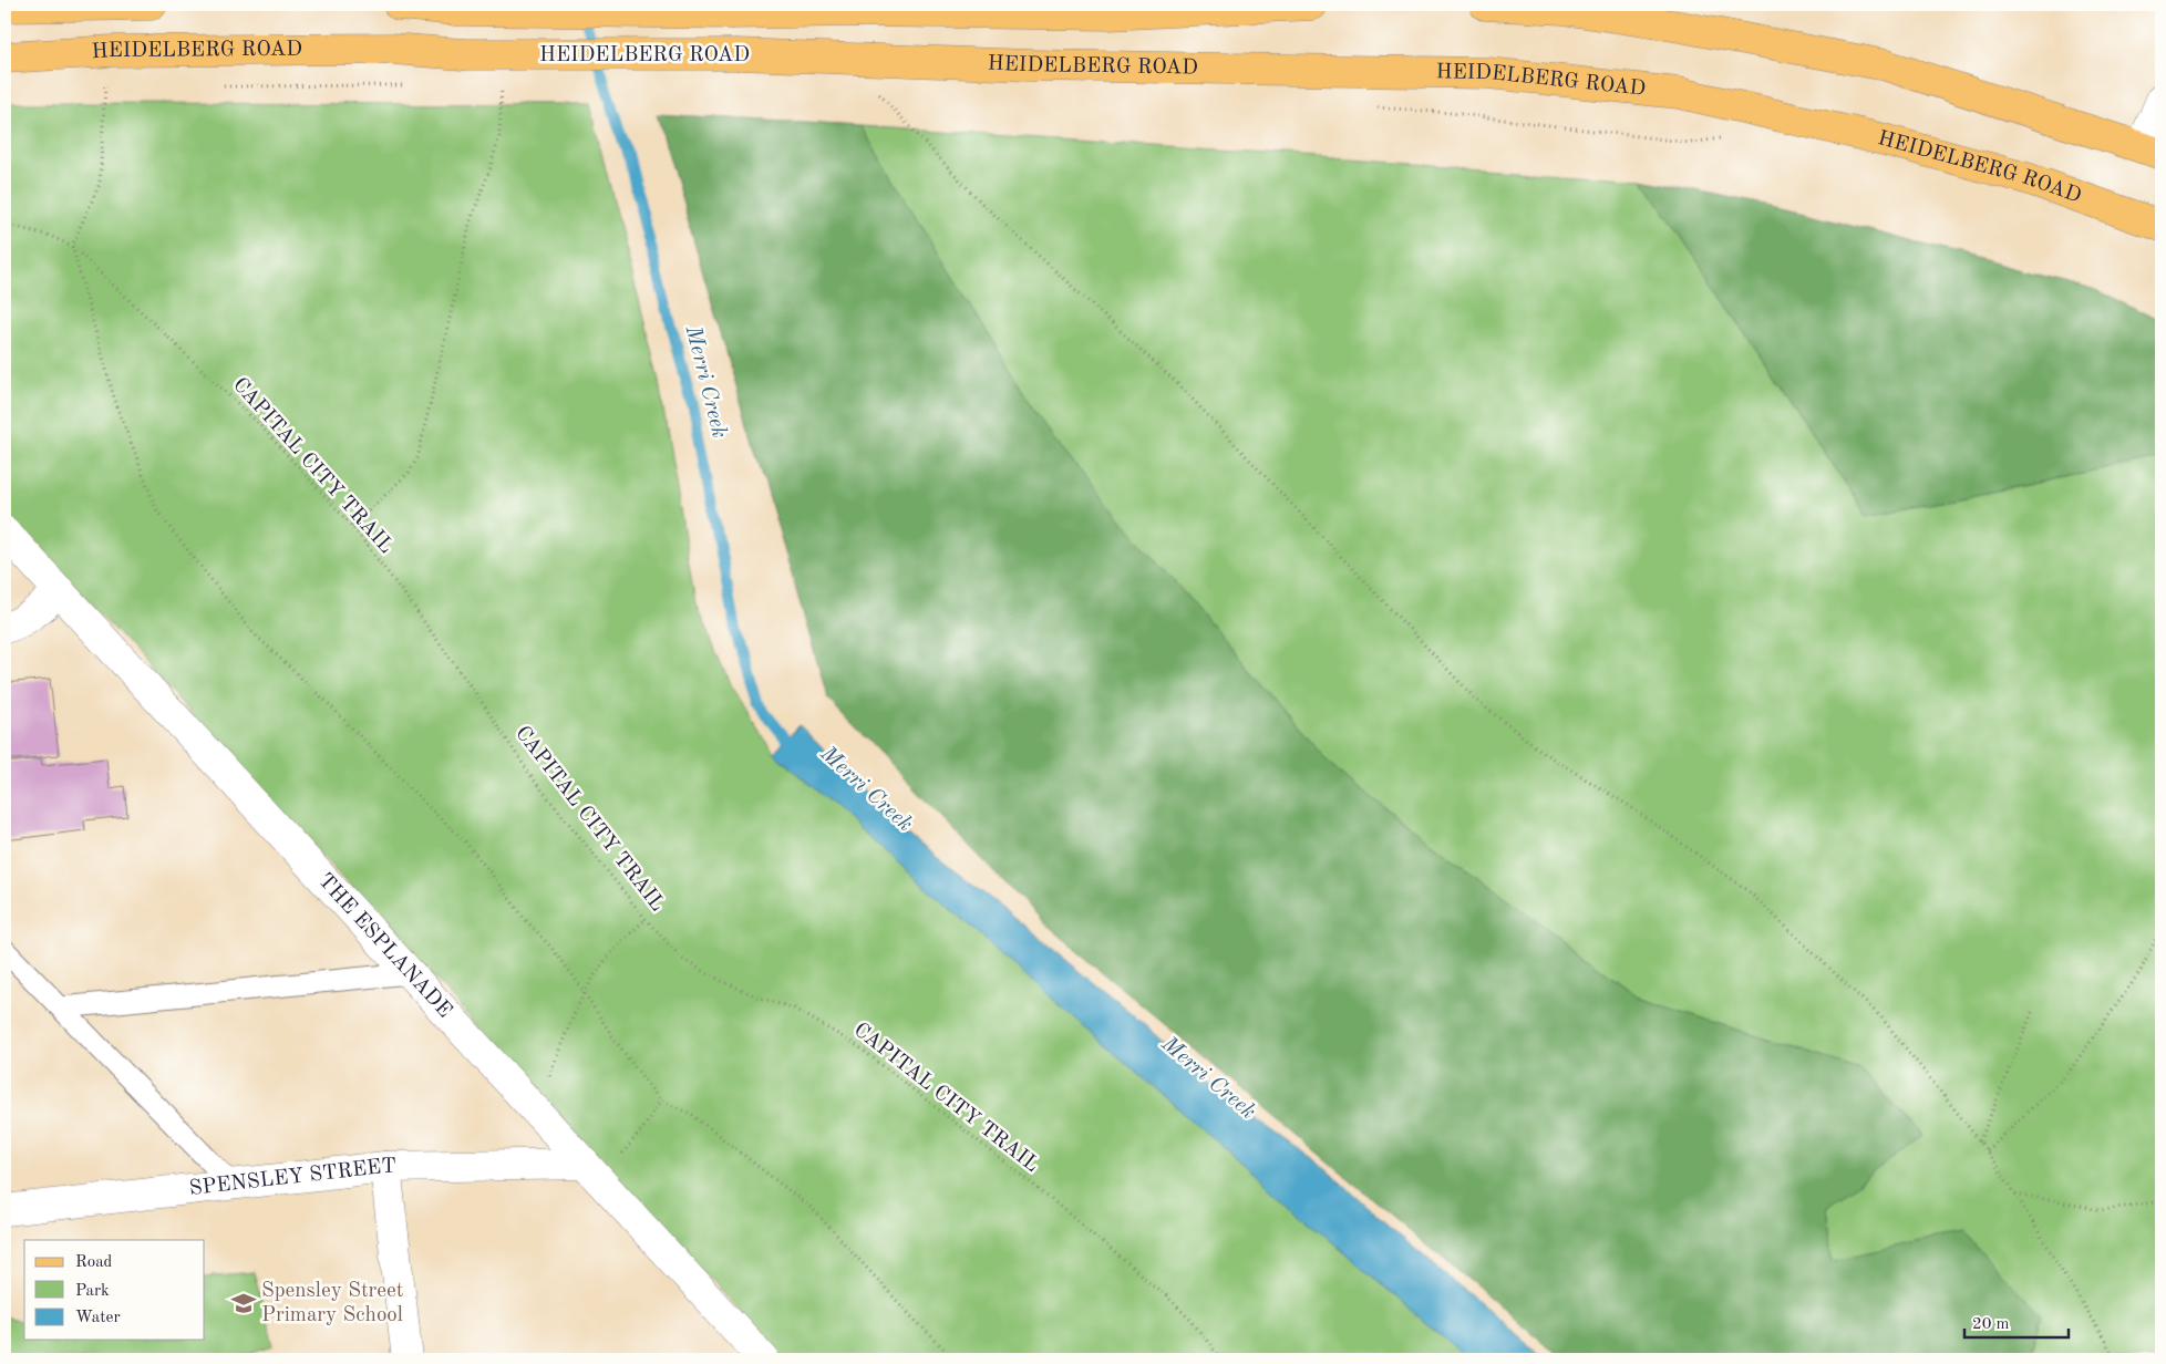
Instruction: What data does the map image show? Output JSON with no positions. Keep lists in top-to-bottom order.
{
  "streets": {
    "main road": ["HEIDELBERG ROAD"],
    "street": ["THE ESPLANADE", "SPENSLEY STREET"],
    "path": ["CAPITAL CITY TRAIL"]
  },
  "crossings": [
    ["THE ESPLANADE", "SPENSLEY STREET"]
  ],
  "water": ["Merri Creek"],
  "places": {
    "school or university": ["Spensley Street Primary School"]
  },
  "legend": ["Road", "Park", "Water"],
  "scale_bar": "20 m"
}
